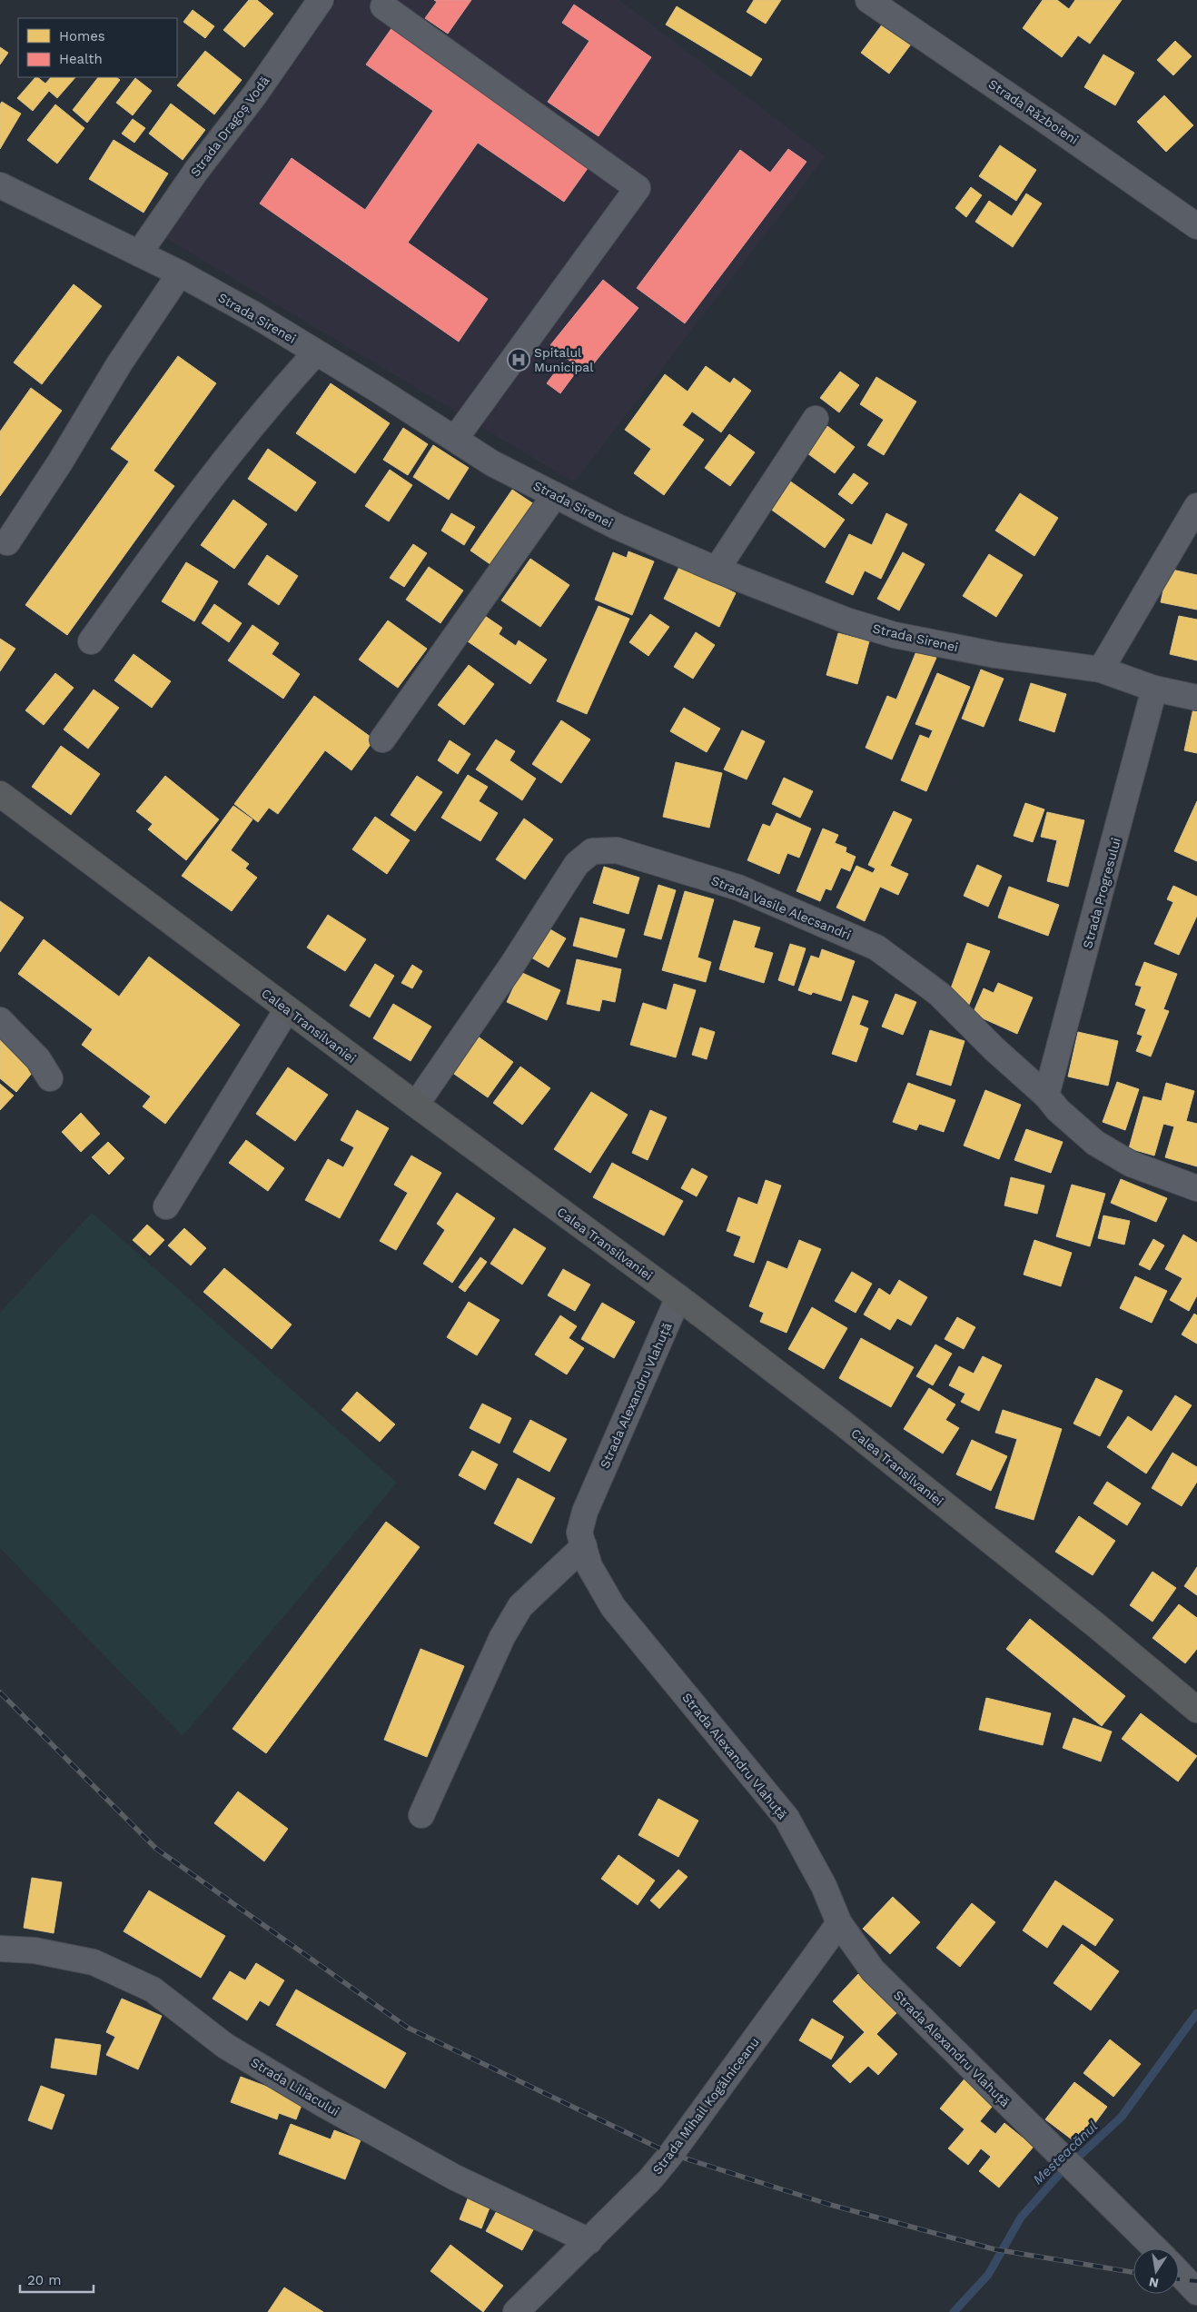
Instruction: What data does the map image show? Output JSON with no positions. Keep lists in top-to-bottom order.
{
  "streets": {
    "highway": ["Calea Transilvaniei"],
    "street": [
      "Strada Războieni",
      "Strada Dragoș Vodă",
      "Strada Sirenei",
      "Strada Progresului",
      "Strada Vasile Alecsandri",
      "Strada Alexandru Vlahuță",
      "Strada Liliacului",
      "Strada Mihail Kogălniceanu"
    ]
  },
  "crossings": [
    ["Strada Dragoș Vodă", "Strada Sirenei"],
    ["Strada Sirenei", "Strada Progresului"],
    ["Strada Progresului", "Strada Vasile Alecsandri"],
    ["Strada Vasile Alecsandri", "Calea Transilvaniei"],
    ["Calea Transilvaniei", "Strada Alexandru Vlahuță"],
    ["Strada Alexandru Vlahuță", "Strada Mihail Kogălniceanu"],
    ["Strada Liliacului", "Strada Mihail Kogălniceanu"]
  ],
  "water": ["Mesteacănul"],
  "places": {
    "hospital": ["Spitalul Municipal"]
  },
  "legend": ["Homes", "Health"],
  "scale_bar": "20 m",
  "north": "bottom"
}
